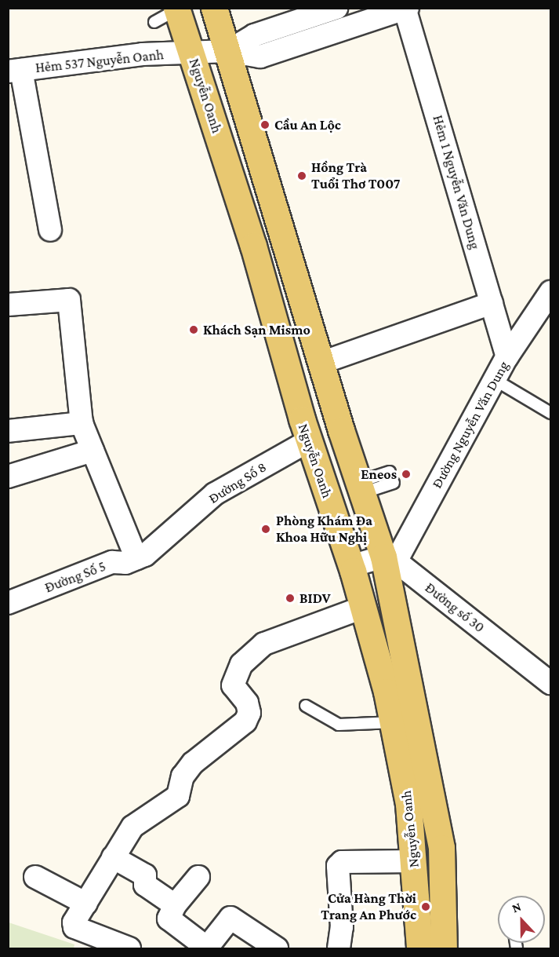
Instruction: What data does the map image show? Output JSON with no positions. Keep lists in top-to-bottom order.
{
  "streets": {
    "main road": ["Nguyễn Oanh"],
    "street": [
      "Hẻm 537 Nguyễn Oanh",
      "Hẻm 1 Nguyễn Văn Dung",
      "Đường Nguyễn Văn Dung",
      "Đường Số 8",
      "Đường Số 5",
      "Đường số 30"
    ]
  },
  "crossings": [
    ["Hẻm 537 Nguyễn Oanh", "Nguyễn Oanh"],
    ["Hẻm 537 Nguyễn Oanh", "Hẻm 1 Nguyễn Văn Dung"],
    ["Nguyễn Oanh", "Đường Nguyễn Văn Dung"],
    ["Nguyễn Oanh", "Đường Số 8"],
    ["Nguyễn Oanh", "Đường số 30"],
    ["Hẻm 1 Nguyễn Văn Dung", "Đường Nguyễn Văn Dung"],
    ["Đường Nguyễn Văn Dung", "Đường số 30"],
    ["Đường Số 8", "Đường Số 5"]
  ],
  "places": [
    "Cầu An Lộc",
    "Hồng Trà Tuổi Thơ T007",
    "Khách Sạn Mismo",
    "Eneos",
    "Phòng Khám Đa Khoa Hữu Nghị",
    "BIDV",
    "Cửa Hàng Thời Trang An Phước"
  ],
  "north": "top"
}
